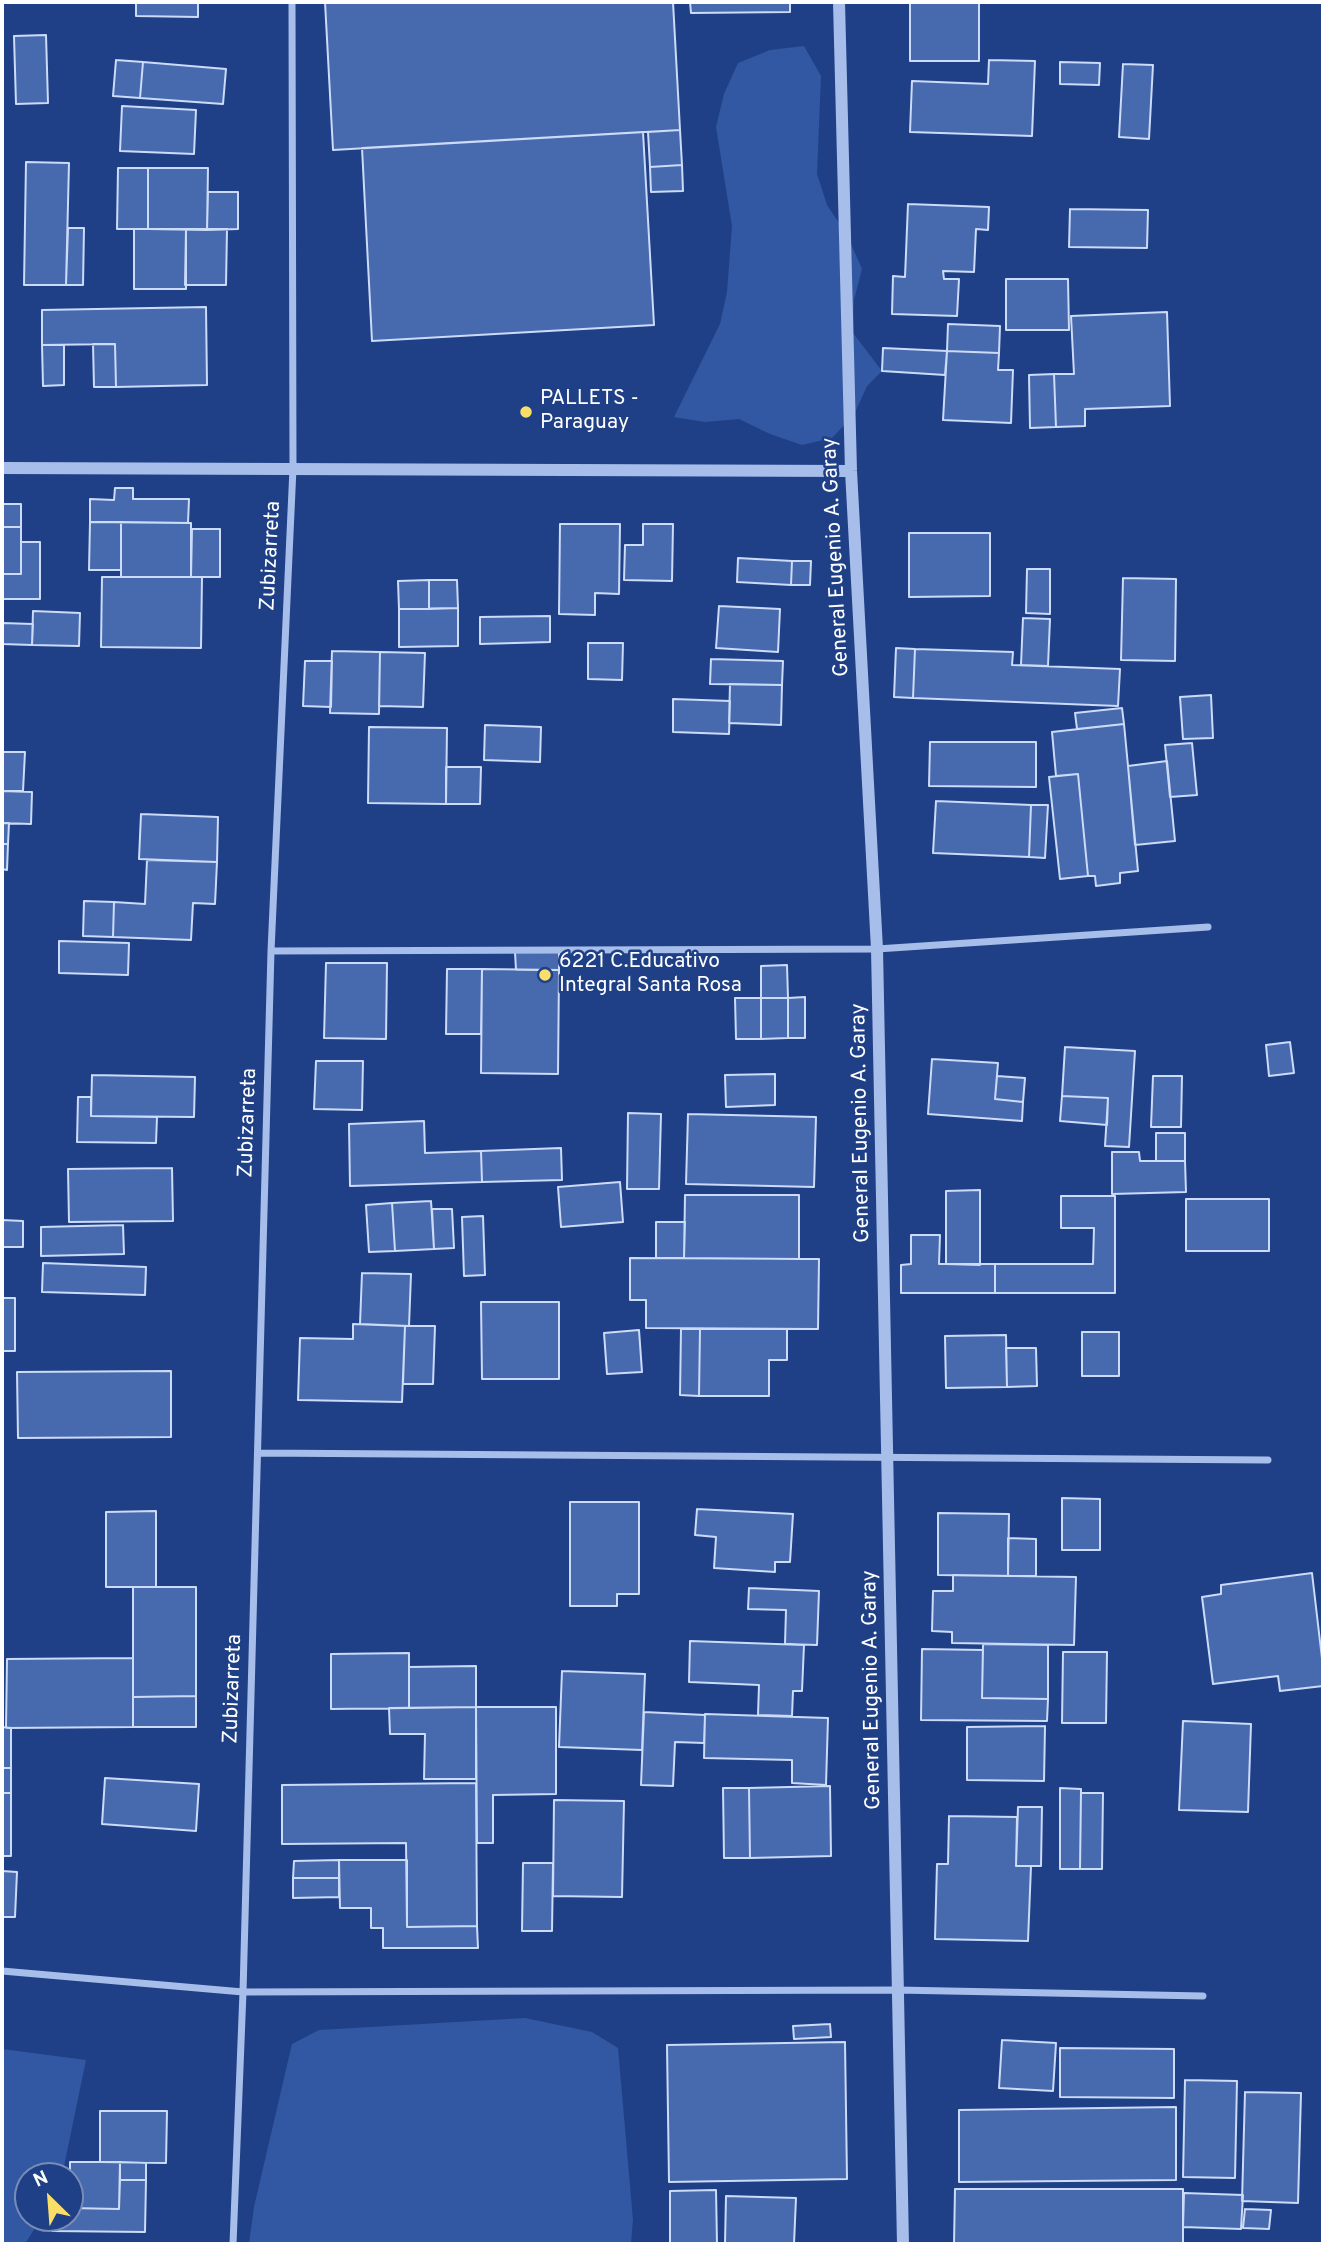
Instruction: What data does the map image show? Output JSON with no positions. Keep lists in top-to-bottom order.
{
  "streets": {
    "street": ["Zubizarreta", "General Eugenio A. Garay"]
  },
  "places": ["PALLETS - Paraguay", "6221 C.Educativo Integral Santa Rosa"],
  "north": "top left"
}
